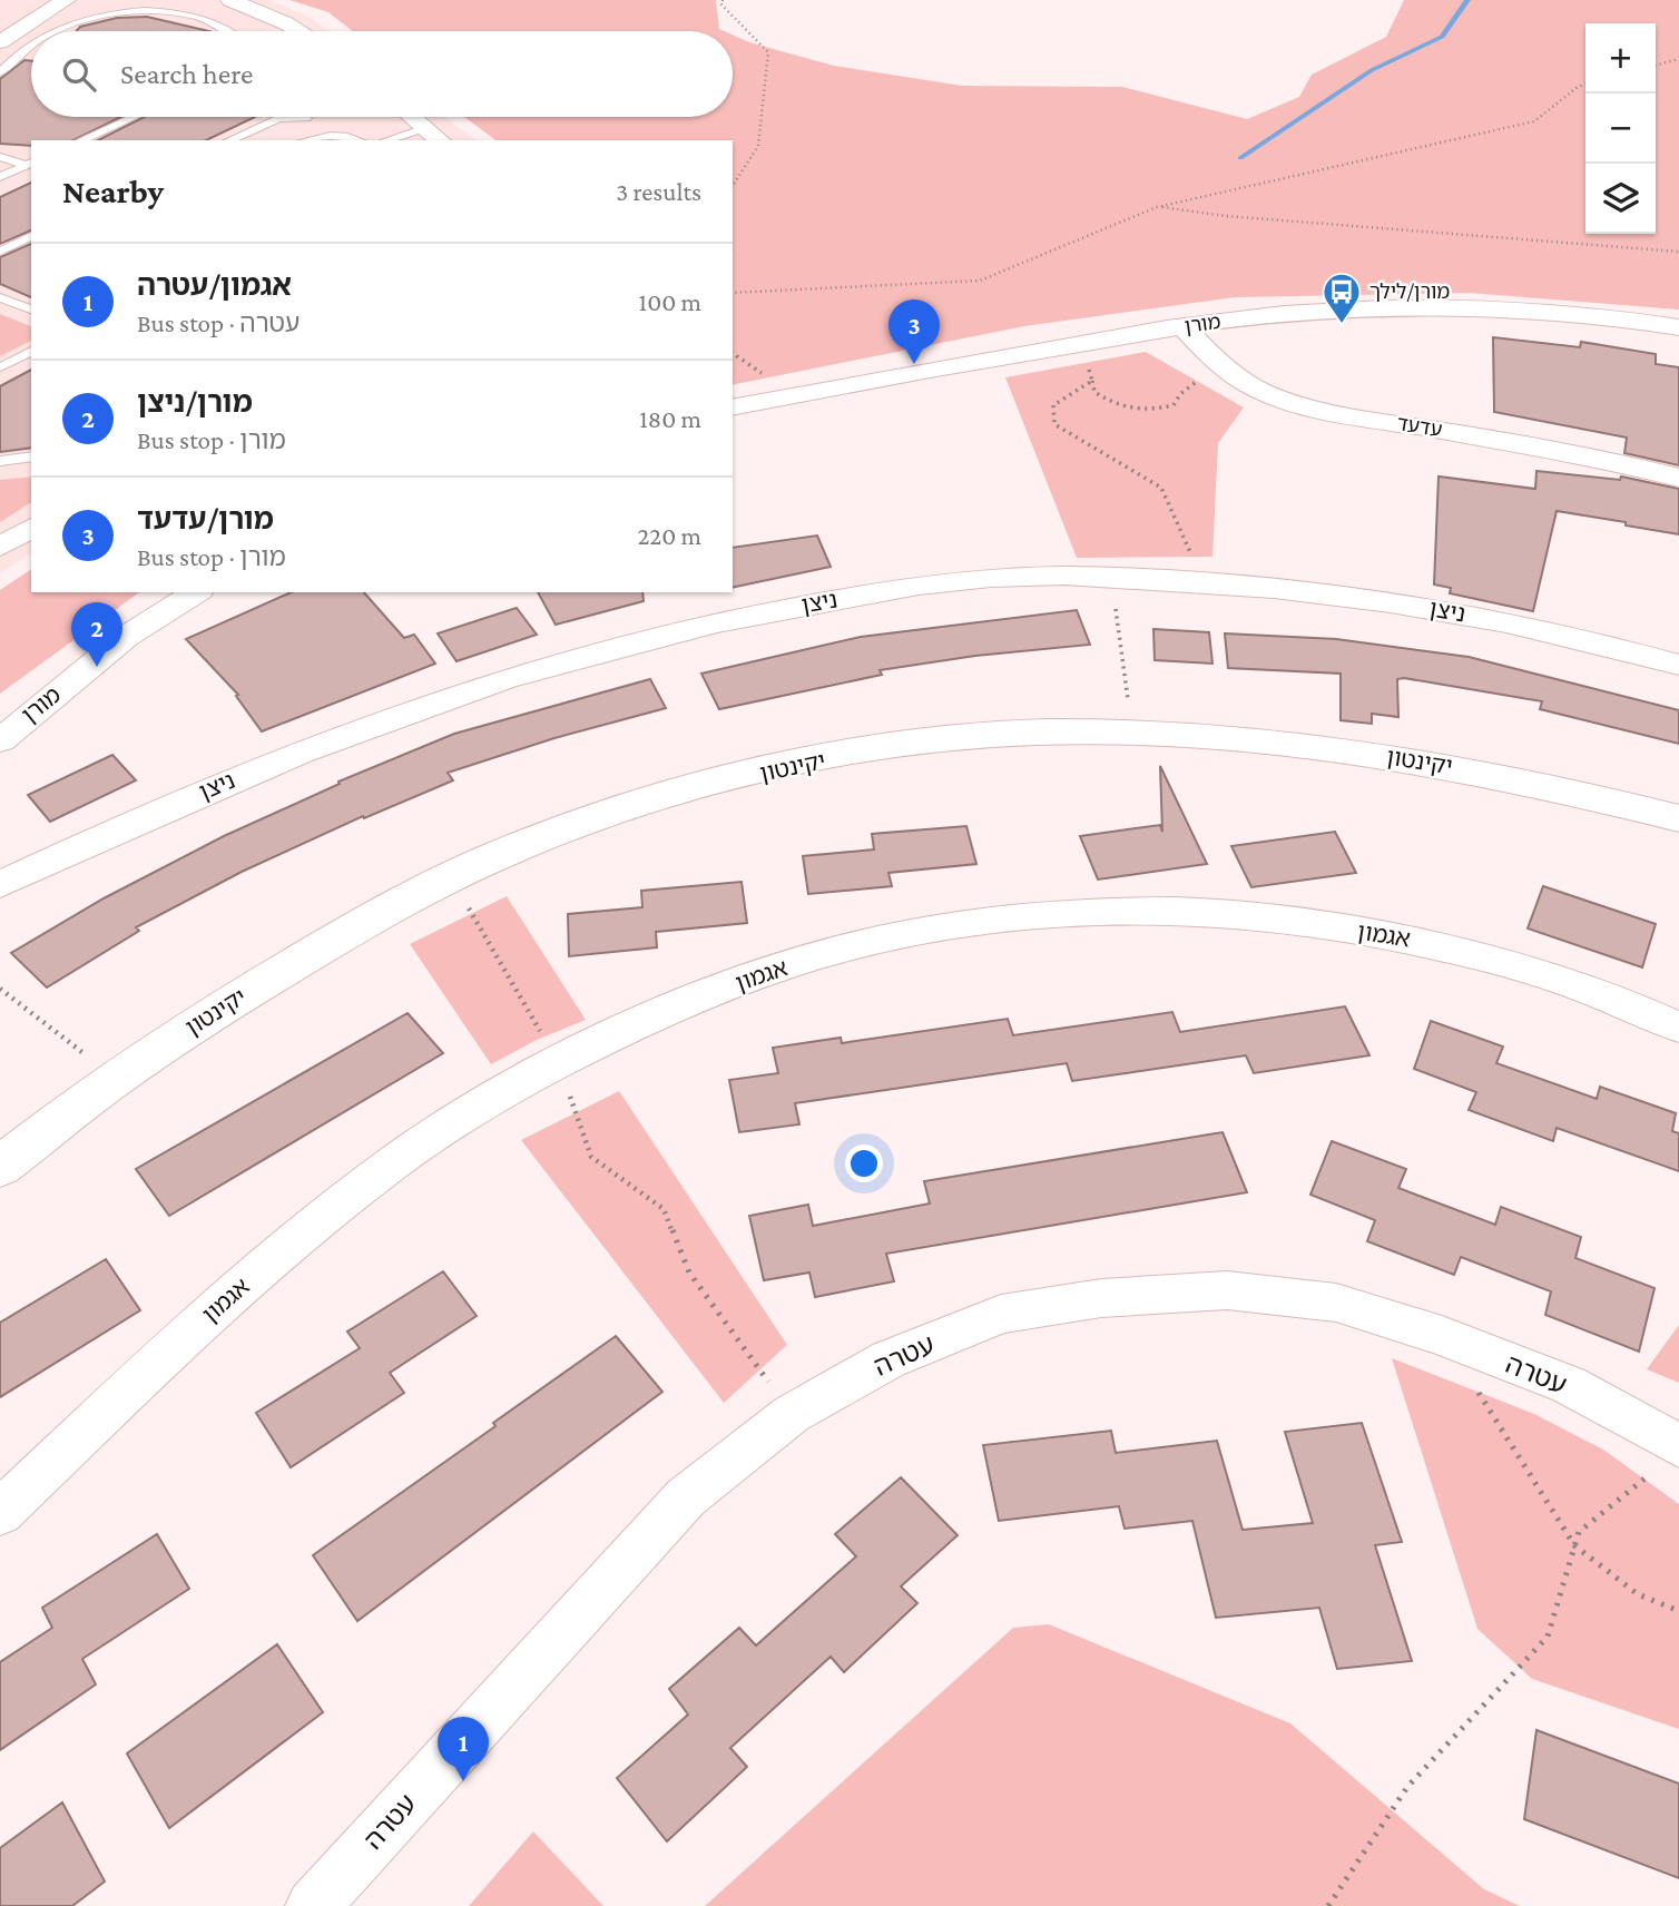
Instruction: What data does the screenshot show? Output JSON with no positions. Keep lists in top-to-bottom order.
{
  "streets": {
    "street": [
      "מורן",
      "עדעד",
      "ניצן",
      "יקינטון",
      "אגמון",
      "עטרה"
    ]
  },
  "crossings": [
    ["מורן", "עדעד"]
  ],
  "places": {
    "bus stop": ["מורן/לילך"]
  },
  "page": {
    "map_buttons": ["+", "−"],
    "search": "Search here",
    "heading": ["Nearby", "3 results"],
    "list": [
      {
        "mark": "1",
        "name": "אגמון/עטרה",
        "note": "Bus stop · עטרה",
        "value": "100 m"
      },
      {
        "mark": "2",
        "name": "מורן/ניצן",
        "note": "Bus stop · מורן",
        "value": "180 m"
      },
      {
        "mark": "3",
        "name": "מורן/עדעד",
        "note": "Bus stop · מורן",
        "value": "220 m"
      }
    ],
    "pins": ["3", "2", "1"]
  }
}
